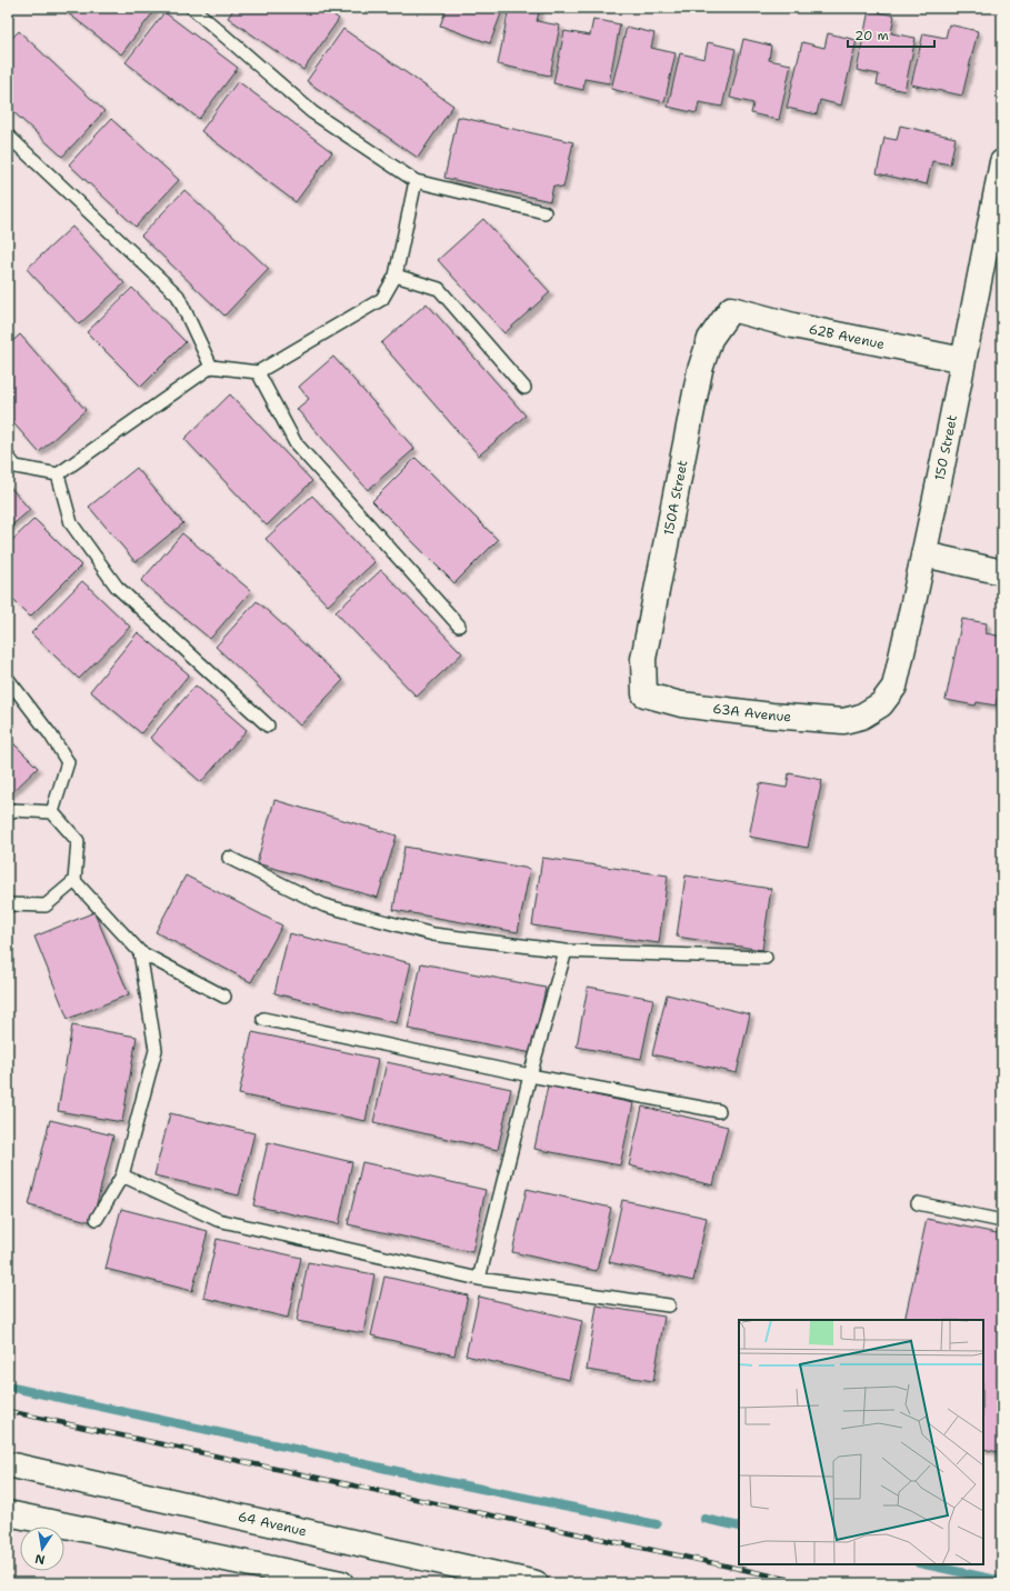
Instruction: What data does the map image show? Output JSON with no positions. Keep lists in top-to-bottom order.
{
  "streets": {
    "street": [
      "62B Avenue",
      "150 Street",
      "150A Street",
      "63A Avenue",
      "64 Avenue"
    ]
  },
  "crossings": [
    ["62B Avenue", "150 Street"],
    ["62B Avenue", "150A Street"],
    ["150 Street", "63A Avenue"],
    ["150A Street", "63A Avenue"]
  ],
  "scale_bar": "20 m",
  "north": "bottom"
}
